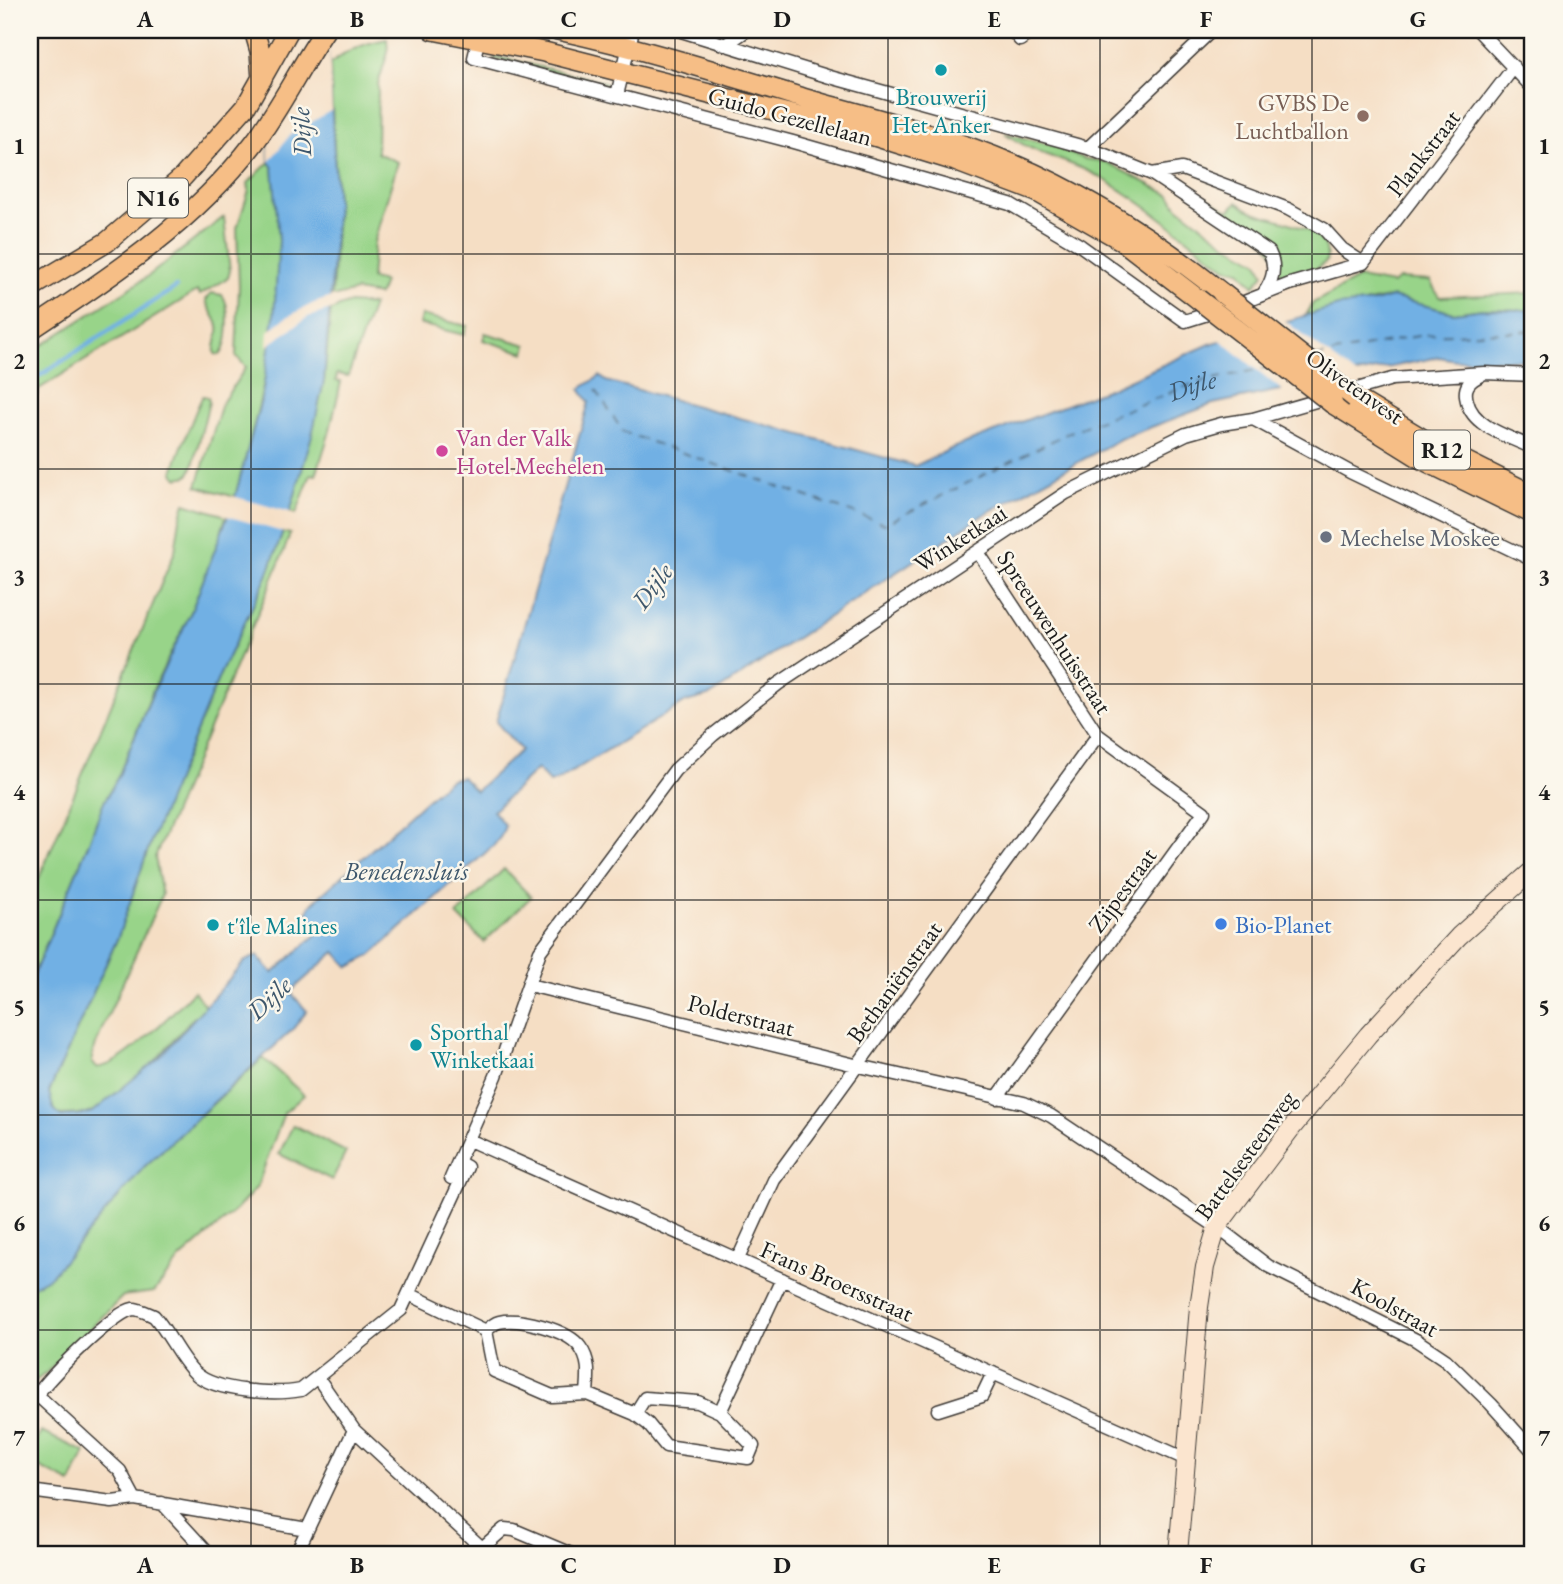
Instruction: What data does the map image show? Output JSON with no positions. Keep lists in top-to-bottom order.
{
  "streets": {
    "main road": [
      "Guido Gezellelaan",
      "N16",
      "Olivetenvest",
      "R12",
      "Battelsesteenweg"
    ],
    "street": [
      "Plankstraat",
      "Winketkaai",
      "Spreeuwenhuisstraat",
      "Zijpestraat",
      "Bethaniënstraat",
      "Polderstraat",
      "Frans Broersstraat",
      "Koolstraat"
    ]
  },
  "crossings": [
    ["Guido Gezellelaan", "Plankstraat"],
    ["Guido Gezellelaan", "Olivetenvest"],
    ["Winketkaai", "Spreeuwenhuisstraat"],
    ["Winketkaai", "Polderstraat"],
    ["Spreeuwenhuisstraat", "Zijpestraat"],
    ["Spreeuwenhuisstraat", "Bethaniënstraat"],
    ["Zijpestraat", "Bethaniënstraat"],
    ["Zijpestraat", "Polderstraat"],
    ["Bethaniënstraat", "Polderstraat"],
    ["Bethaniënstraat", "Frans Broersstraat"],
    ["Polderstraat", "Battelsesteenweg"],
    ["Polderstraat", "Koolstraat"],
    ["Battelsesteenweg", "Frans Broersstraat"],
    ["Battelsesteenweg", "Koolstraat"]
  ],
  "water": ["Dijle", "Benedensluis"],
  "places": [
    "Brouwerij Het Anker",
    "GVBS De Luchtballon",
    "Van der Valk Hotel Mechelen",
    "Mechelse Moskee",
    "Bio-Planet",
    "t'île Malines",
    "Sporthal Winketkaai"
  ],
  "grid": {
    "columns": [
      "A",
      "B",
      "C",
      "D",
      "E",
      "F",
      "G"
    ],
    "rows": [
      "1",
      "2",
      "3",
      "4",
      "5",
      "6",
      "7"
    ]
  }
}
